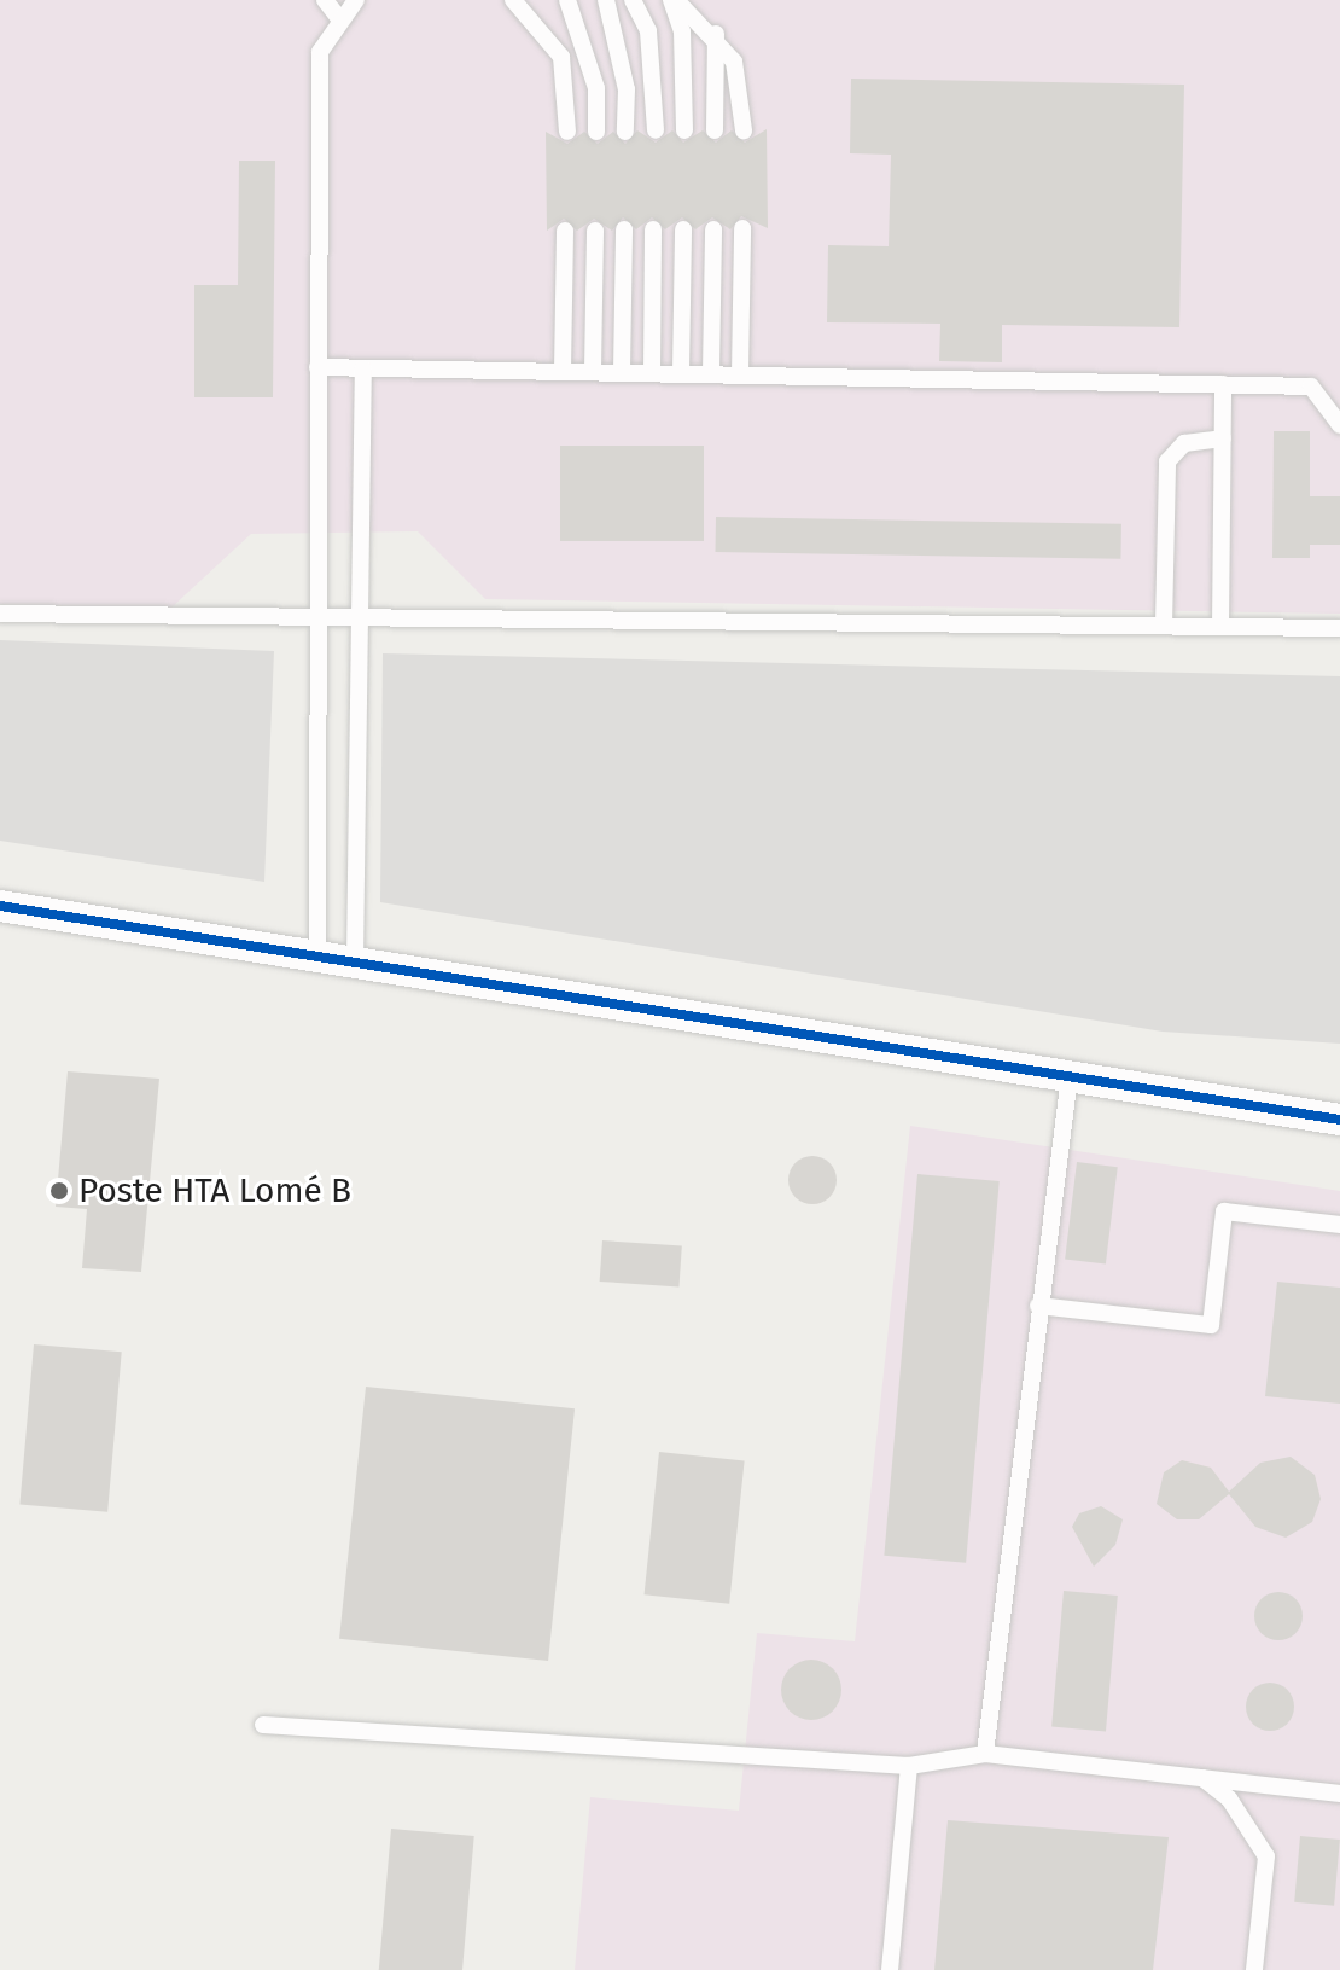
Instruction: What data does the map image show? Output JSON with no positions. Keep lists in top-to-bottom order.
{
  "places": ["Poste HTA Lomé B"]
}
